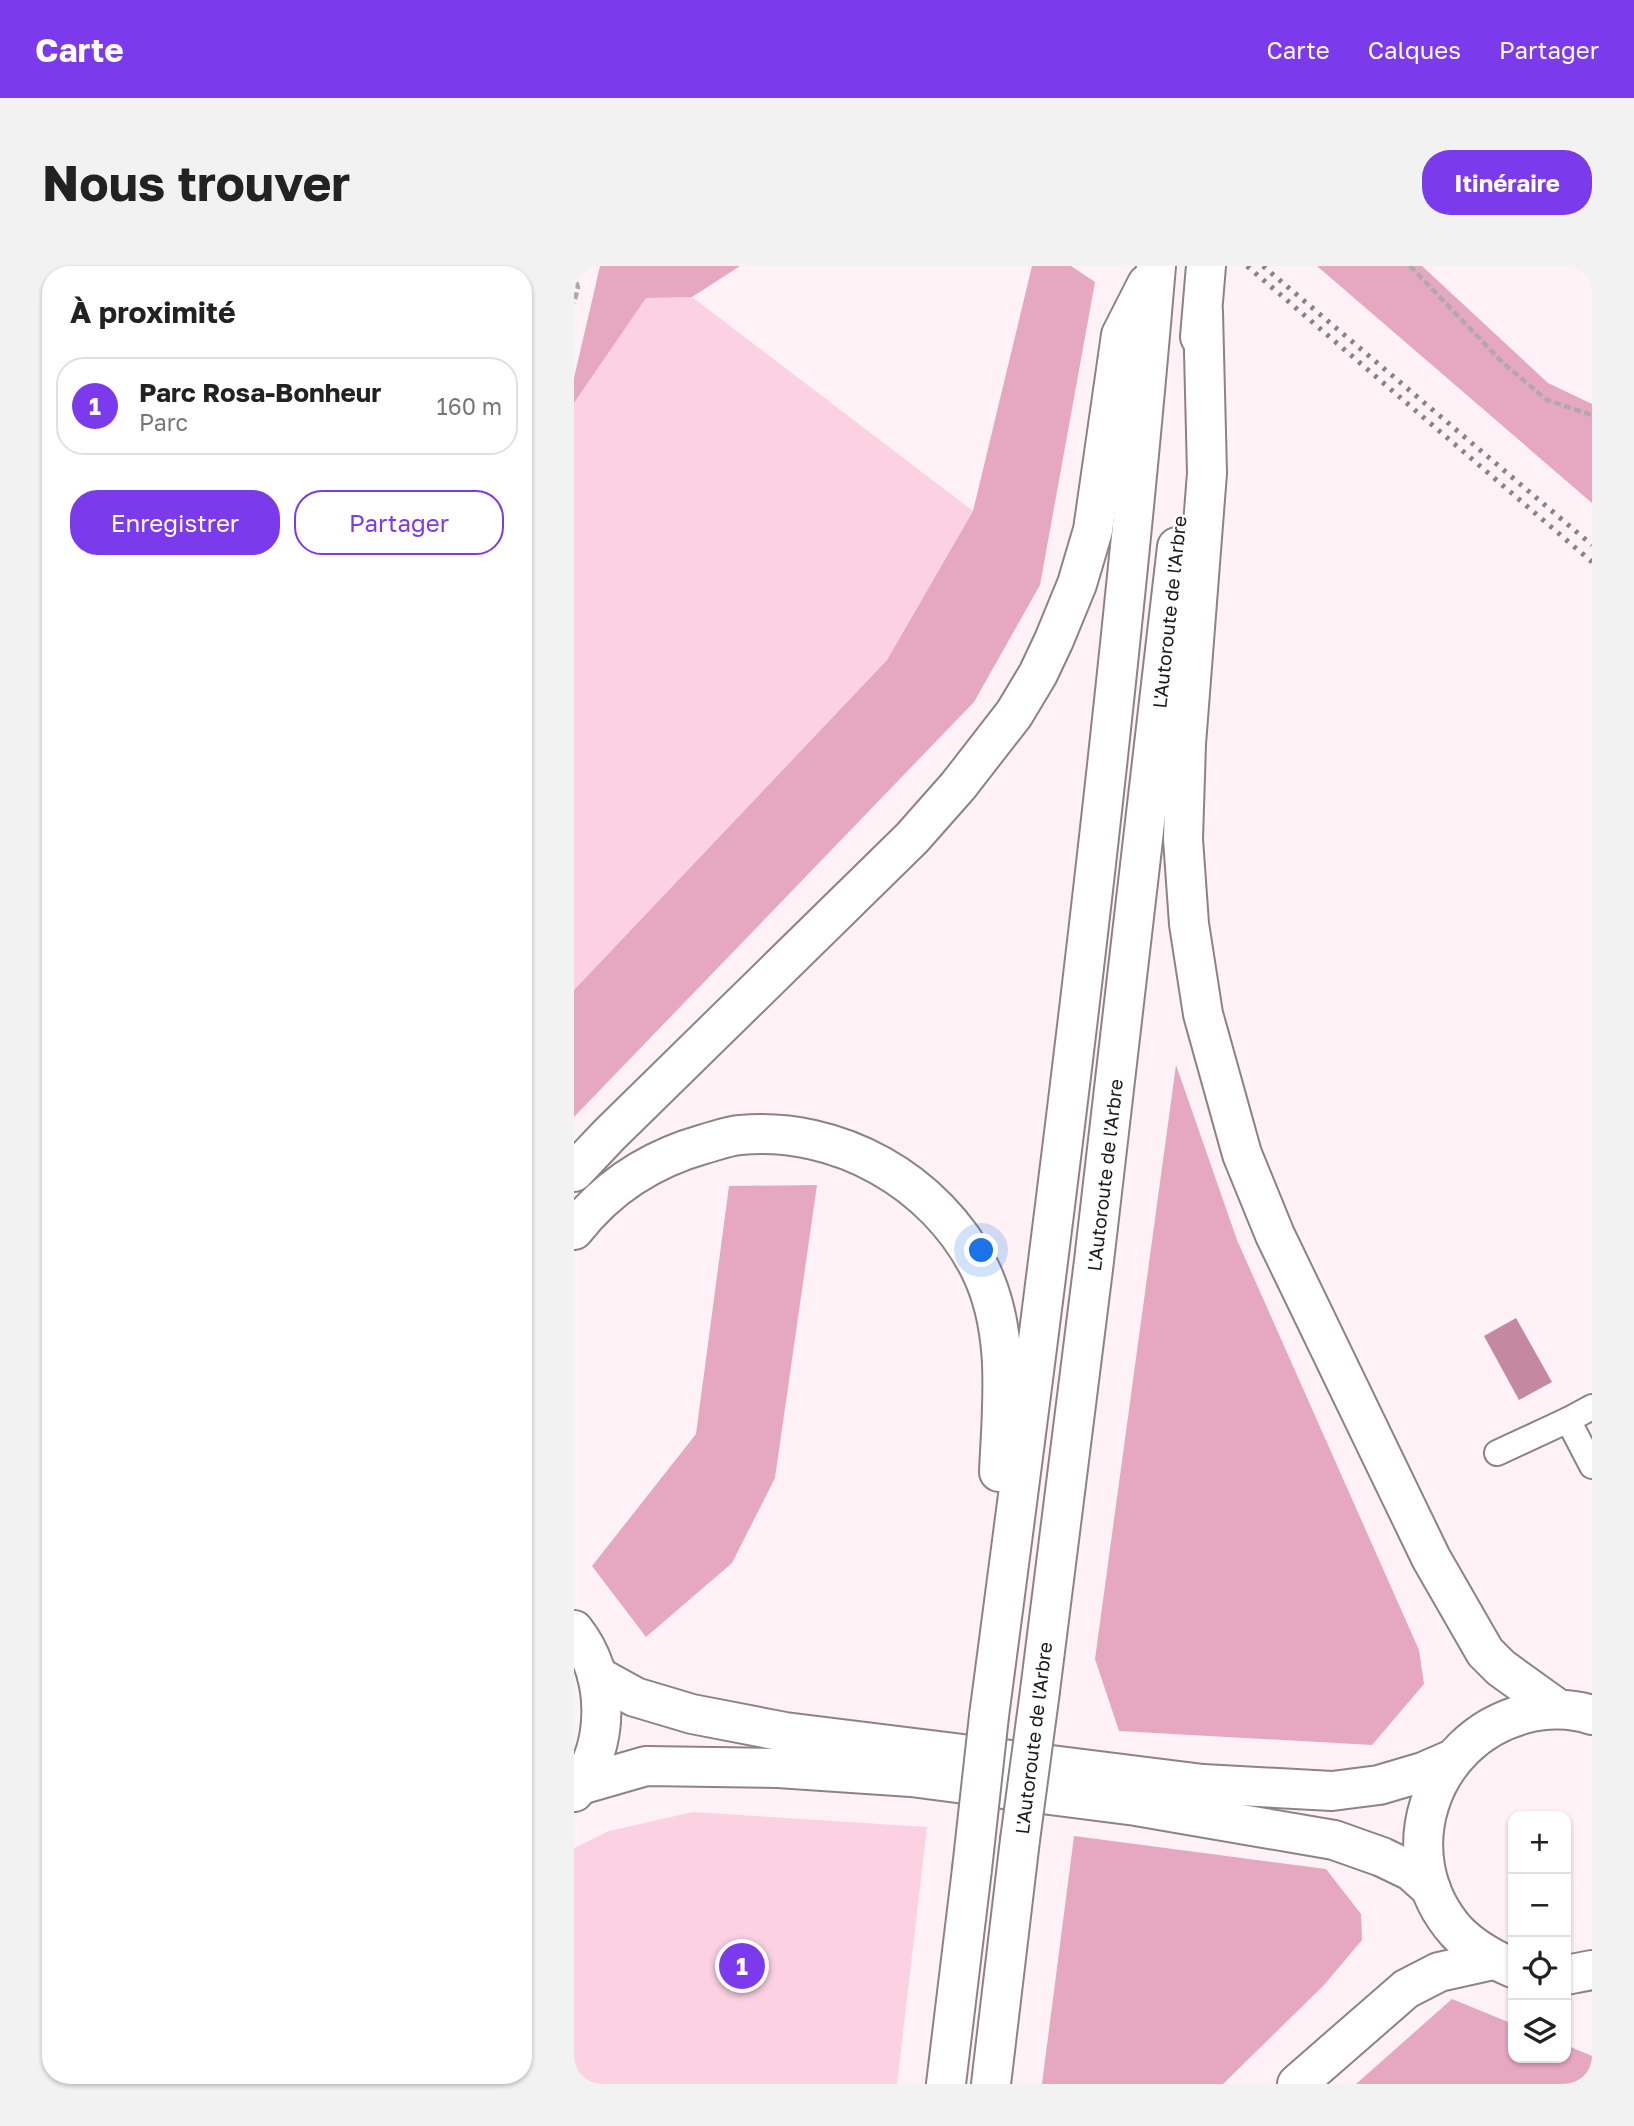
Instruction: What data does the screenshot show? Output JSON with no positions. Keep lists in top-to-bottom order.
{
  "streets": {
    "main road": ["L'Autoroute de l'Arbre"]
  },
  "page": {
    "header": "Carte",
    "nav": ["Carte", "Calques", "Partager"],
    "buttons": [
      "Itinéraire",
      ["Enregistrer", "Partager"]
    ],
    "title": "Nous trouver",
    "heading": "À proximité",
    "list": [
      {
        "mark": "1",
        "name": "Parc Rosa-Bonheur",
        "note": "Parc",
        "value": "160 m"
      }
    ],
    "map_buttons": ["+", "−"],
    "pins": "1"
  }
}
